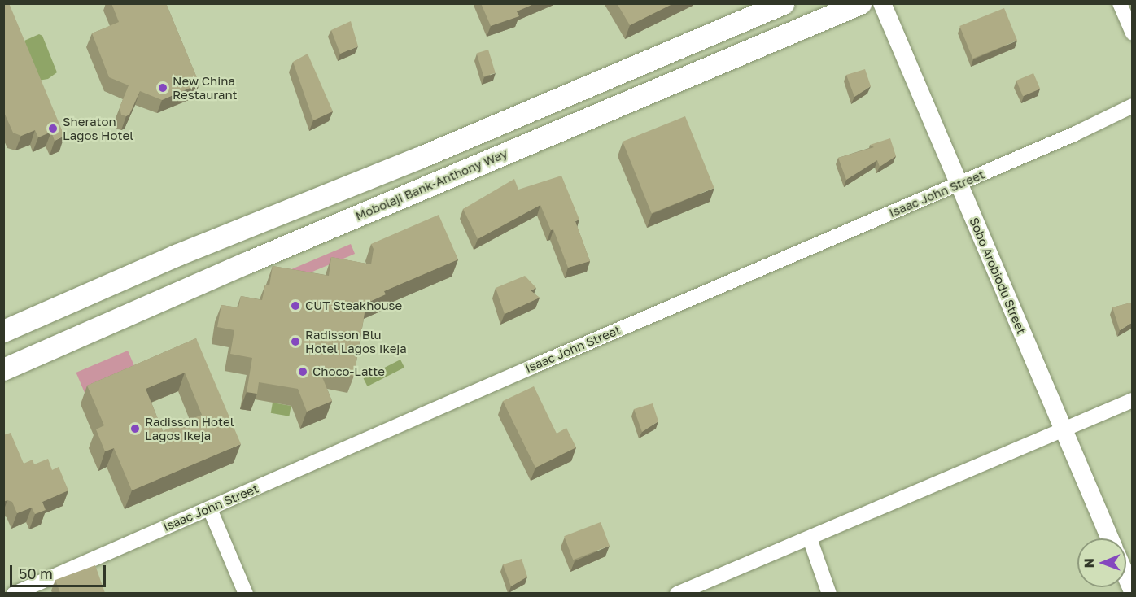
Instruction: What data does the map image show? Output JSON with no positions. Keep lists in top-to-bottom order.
{
  "streets": {
    "main road": ["Mobolaji Bank-Anthony Way"],
    "street": ["Isaac John Street", "Sobo Arobiodu Street"]
  },
  "crossings": [
    ["Isaac John Street", "Sobo Arobiodu Street"]
  ],
  "places": [
    "New China Restaurant",
    "Sheraton Lagos Hotel",
    "CUT Steakhouse",
    "Radisson Blu Hotel Lagos Ikeja",
    "Choco-Latte",
    "Radisson Hotel Lagos Ikeja"
  ],
  "scale_bar": "50 m",
  "north": "left"
}
